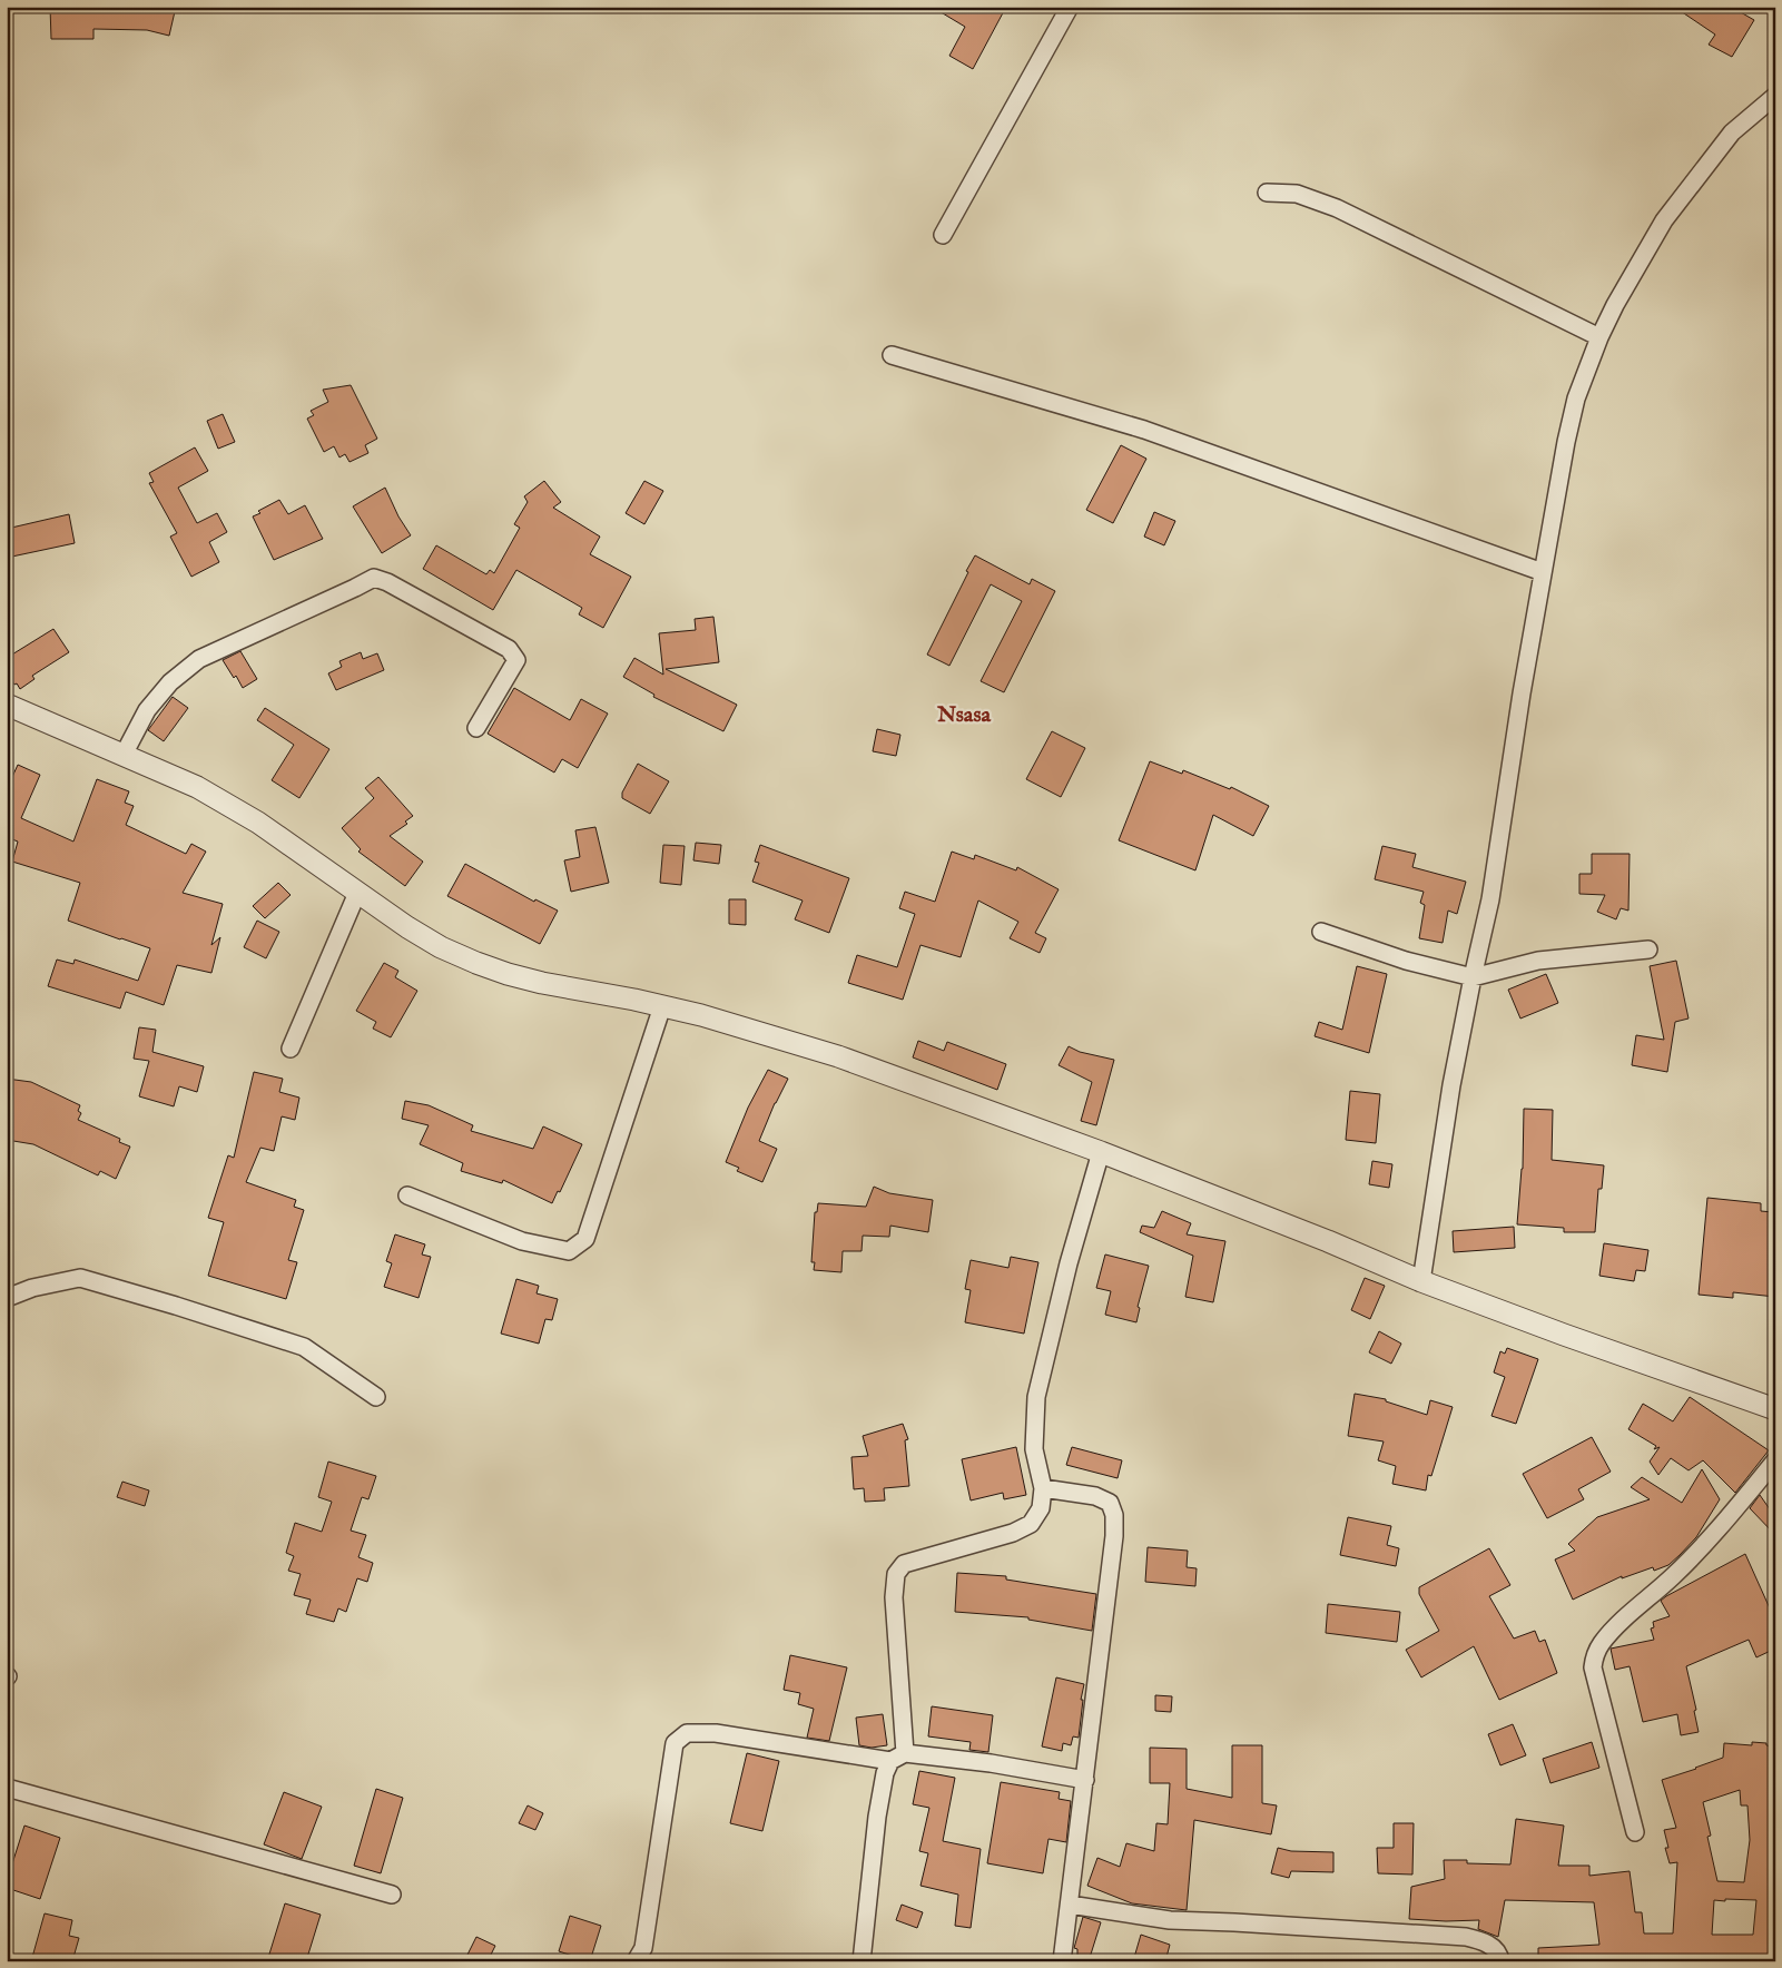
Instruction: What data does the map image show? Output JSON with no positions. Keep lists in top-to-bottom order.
{
  "districts": ["Nsasa"]
}
